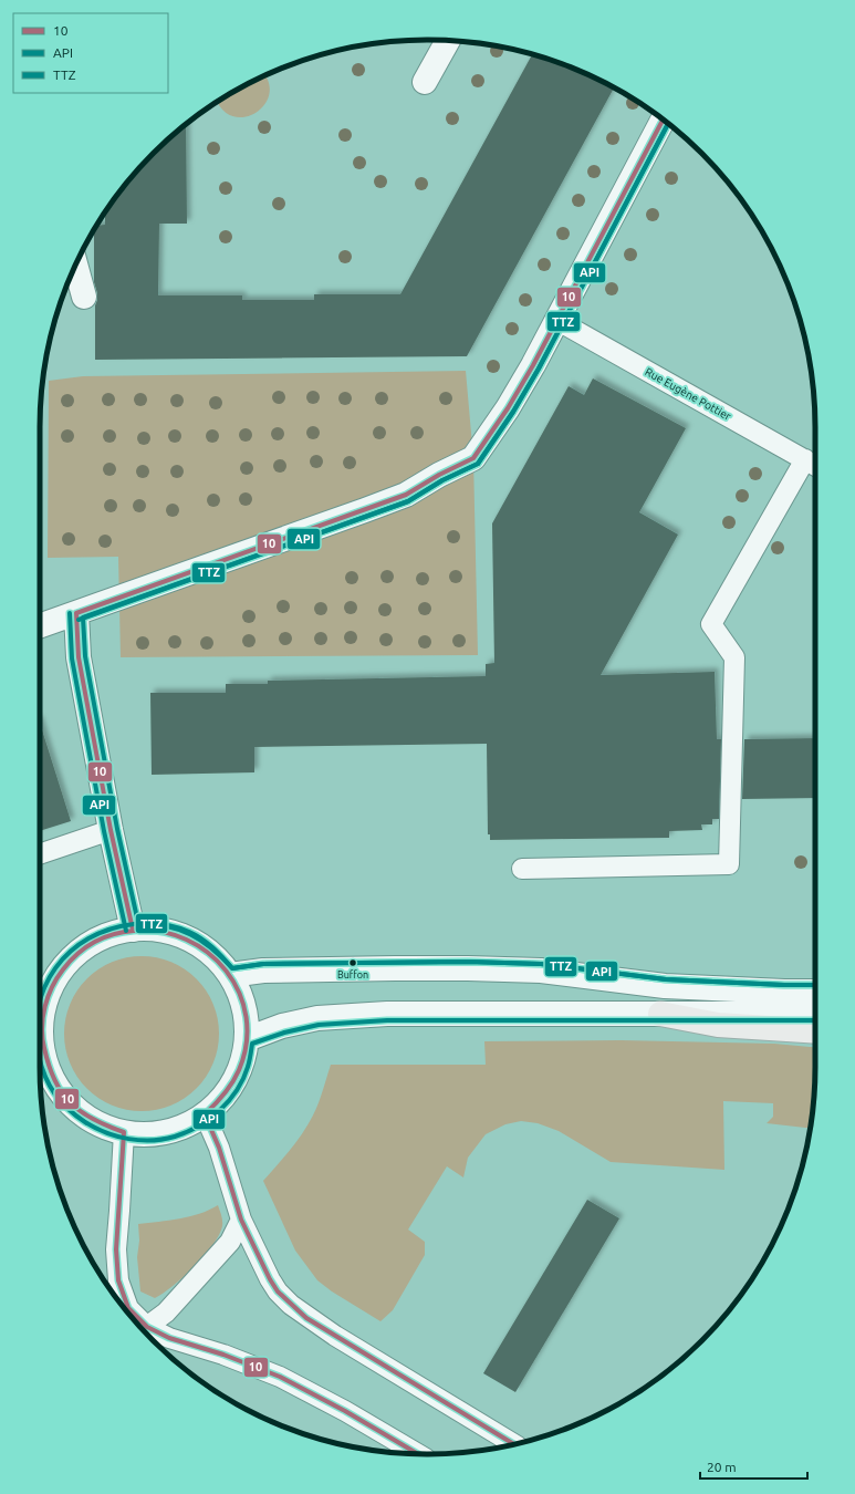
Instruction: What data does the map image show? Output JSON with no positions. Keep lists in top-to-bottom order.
{
  "streets": {
    "lane": ["Rue Eugène Pottier"]
  },
  "places": ["Buffon"],
  "lines": ["transit line 10", "transit line API", "transit line TTZ"],
  "legend": ["10", "API", "TTZ"],
  "scale_bar": "20 m"
}
